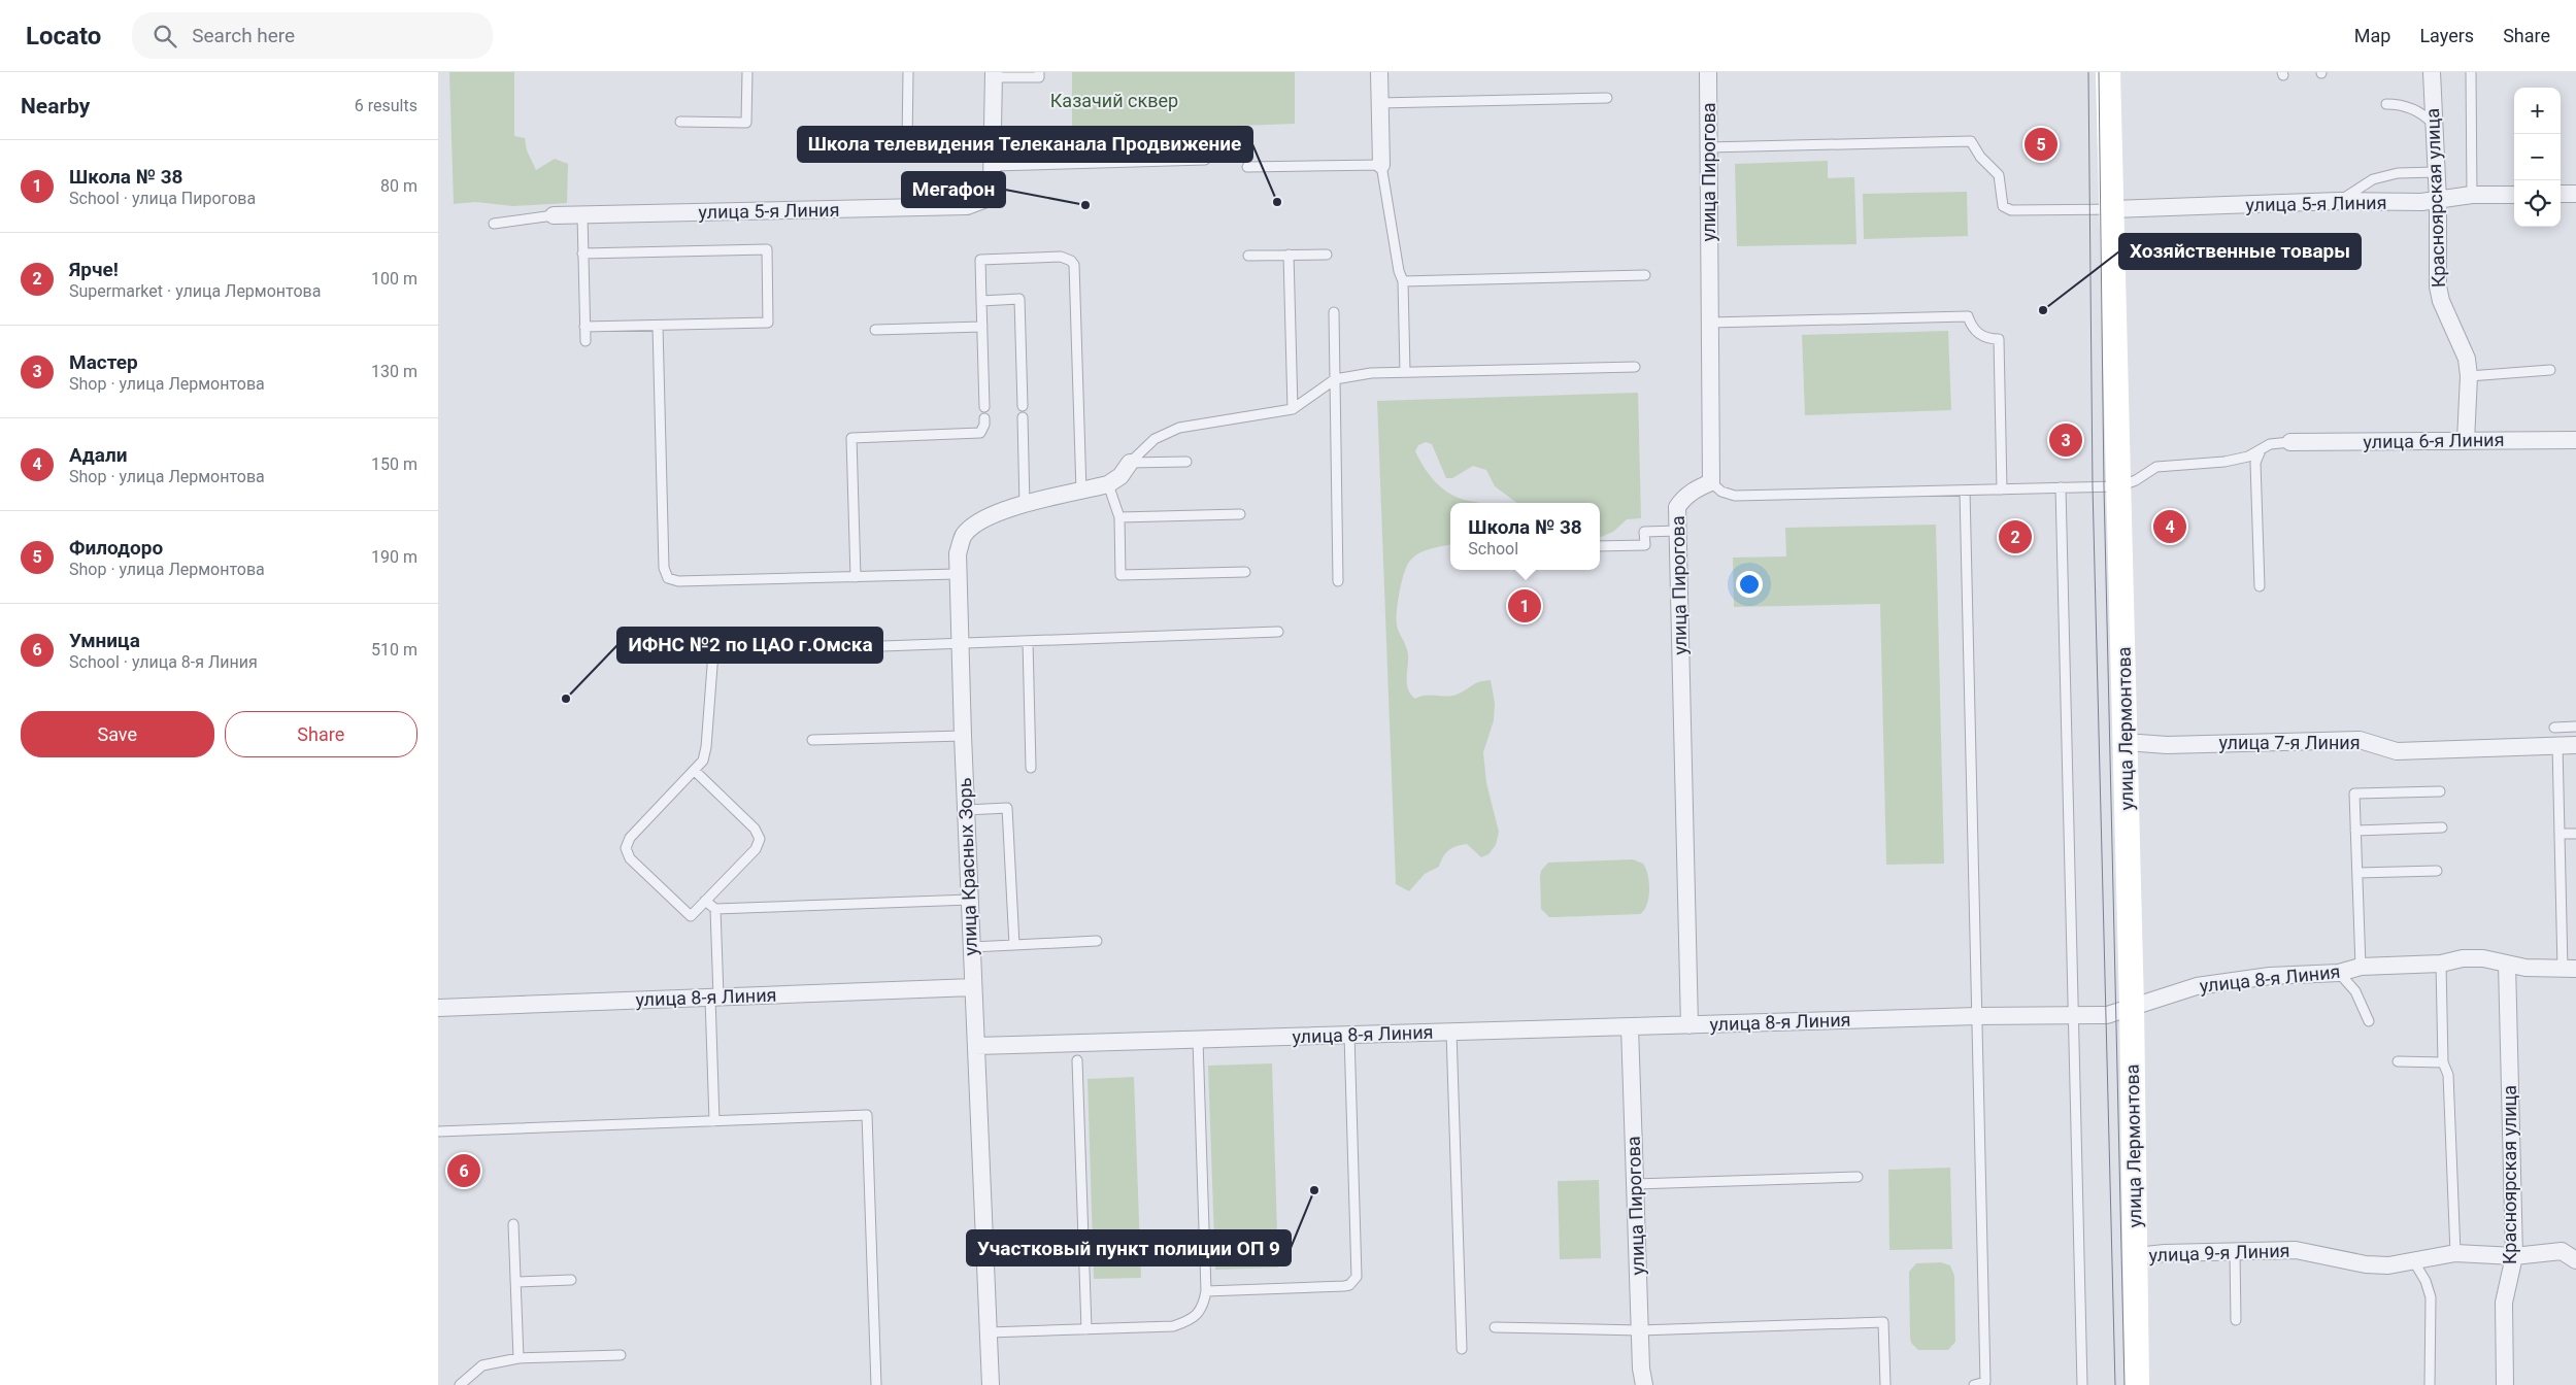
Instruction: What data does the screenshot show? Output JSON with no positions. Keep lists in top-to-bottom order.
{
  "streets": {
    "main road": ["улица Лермонтова"],
    "street": [
      "улица Пирогова",
      "Красноярская улица",
      "улица 5-я Линия",
      "улица 6-я Линия",
      "улица 7-я Линия",
      "улица Красных Зорь",
      "улица 8-я Линия",
      "улица 9-я Линия"
    ]
  },
  "crossings": [
    ["улица Пирогова", "улица 8-я Линия"],
    ["Красноярская улица", "улица 5-я Линия"],
    ["Красноярская улица", "улица 6-я Линия"],
    ["Красноярская улица", "улица 8-я Линия"],
    ["Красноярская улица", "улица 9-я Линия"],
    ["улица 5-я Линия", "улица Лермонтова"],
    ["улица Лермонтова", "улица 7-я Линия"],
    ["улица Лермонтова", "улица 8-я Линия"],
    ["улица Лермонтова", "улица 9-я Линия"],
    ["улица Красных Зорь", "улица 8-я Линия"]
  ],
  "parks": ["Казачий сквер"],
  "places": [
    "Школа телевидения Телеканала Продвижение",
    "Мегафон",
    "Хозяйственные товары",
    "ИФНС №2 по ЦАО г.Омска",
    "Участковый пункт полиции ОП 9"
  ],
  "page": {
    "header": "Locato",
    "search": "Search here",
    "nav": ["Map", "Layers", "Share"],
    "heading": ["Nearby", "6 results"],
    "map_buttons": ["+", "−"],
    "pins": [
      "5",
      "3",
      "4",
      "2",
      "1",
      "6"
    ],
    "list": [
      {
        "mark": "1",
        "name": "Школа № 38",
        "note": "School · улица Пирогова",
        "value": "80 m"
      },
      {
        "mark": "2",
        "name": "Ярче!",
        "note": "Supermarket · улица Лермонтова",
        "value": "100 m"
      },
      {
        "mark": "3",
        "name": "Мастер",
        "note": "Shop · улица Лермонтова",
        "value": "130 m"
      },
      {
        "mark": "4",
        "name": "Адали",
        "note": "Shop · улица Лермонтова",
        "value": "150 m"
      },
      {
        "mark": "5",
        "name": "Филодоро",
        "note": "Shop · улица Лермонтова",
        "value": "190 m"
      },
      {
        "mark": "6",
        "name": "Умница",
        "note": "School · улица 8-я Линия",
        "value": "510 m"
      }
    ],
    "popup": ["Школа № 38", "School"],
    "buttons": ["Save", "Share"]
  }
}
